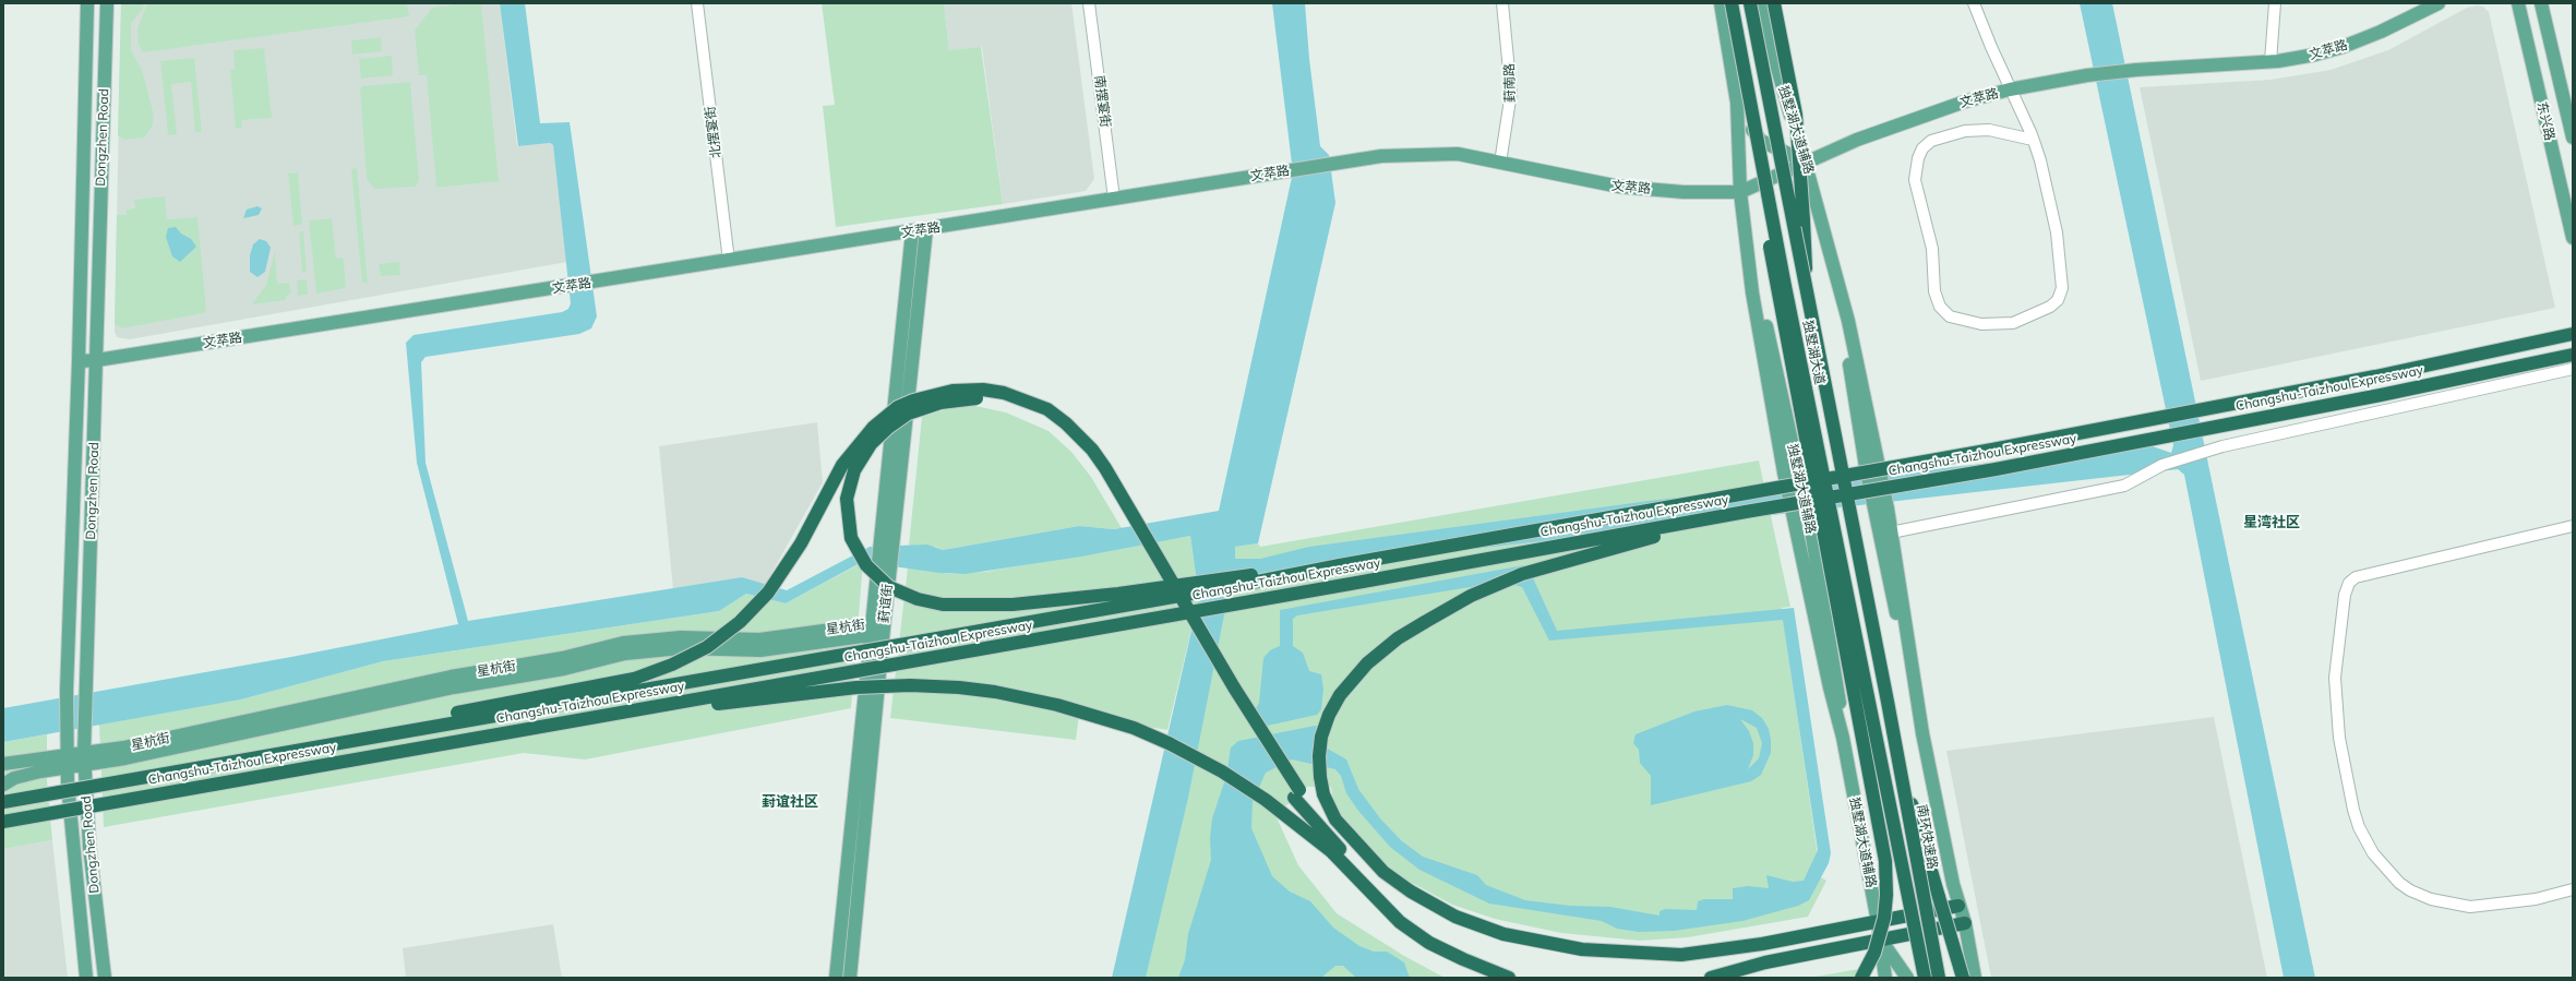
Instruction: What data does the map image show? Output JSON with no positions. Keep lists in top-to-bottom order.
{
  "streets": {
    "highway": ["独墅湖大道", "Changshu-Taizhou Expressway", "南环快速路"],
    "main road": [
      "文萃路",
      "东兴路",
      "独墅湖大道辅路",
      "Dongzhen Road",
      "葑谊街",
      "星杭街"
    ],
    "street": ["葑南路", "南摆宴街", "北摆宴街"]
  },
  "crossings": [
    ["文萃路", "葑南路"],
    ["文萃路", "南摆宴街"],
    ["文萃路", "独墅湖大道辅路"],
    ["文萃路", "北摆宴街"],
    ["文萃路", "Dongzhen Road"],
    ["文萃路", "葑谊街"],
    ["Dongzhen Road", "星杭街"],
    ["独墅湖大道", "南环快速路"],
    ["葑谊街", "星杭街"]
  ],
  "districts": ["星湾社区", "葑谊社区"]
}
